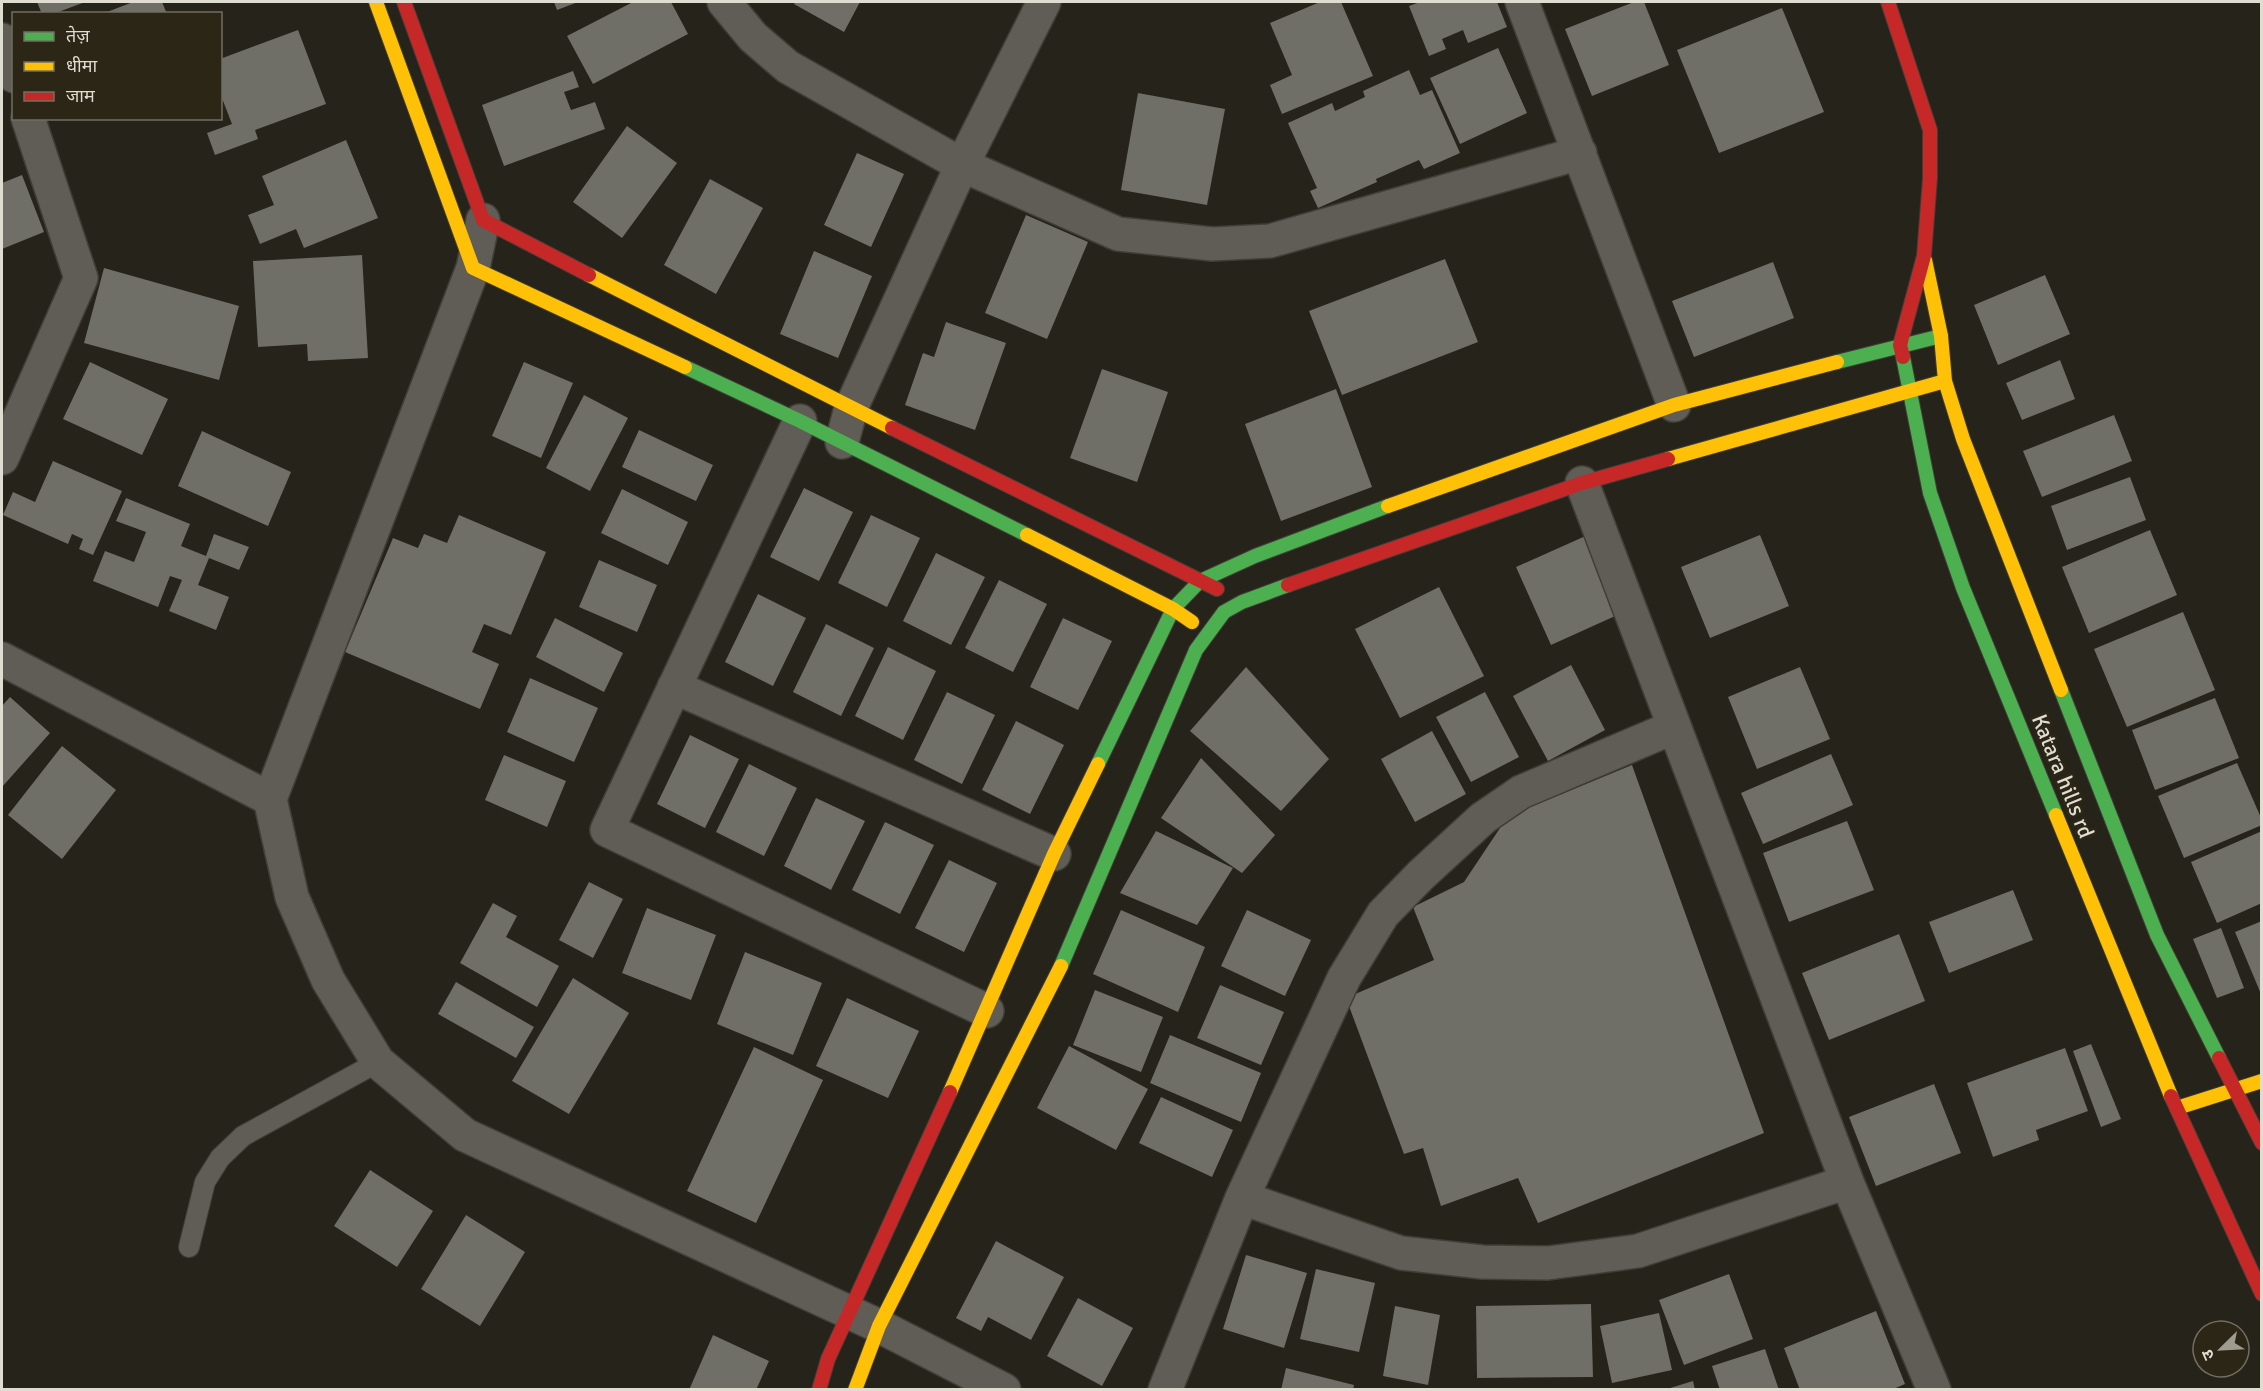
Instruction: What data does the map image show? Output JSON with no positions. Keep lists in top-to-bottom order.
{
  "streets": {
    "street": ["Katara hills rd"]
  },
  "legend": ["तेज़", "धीमा", "जाम"],
  "north": "bottom left"
}
